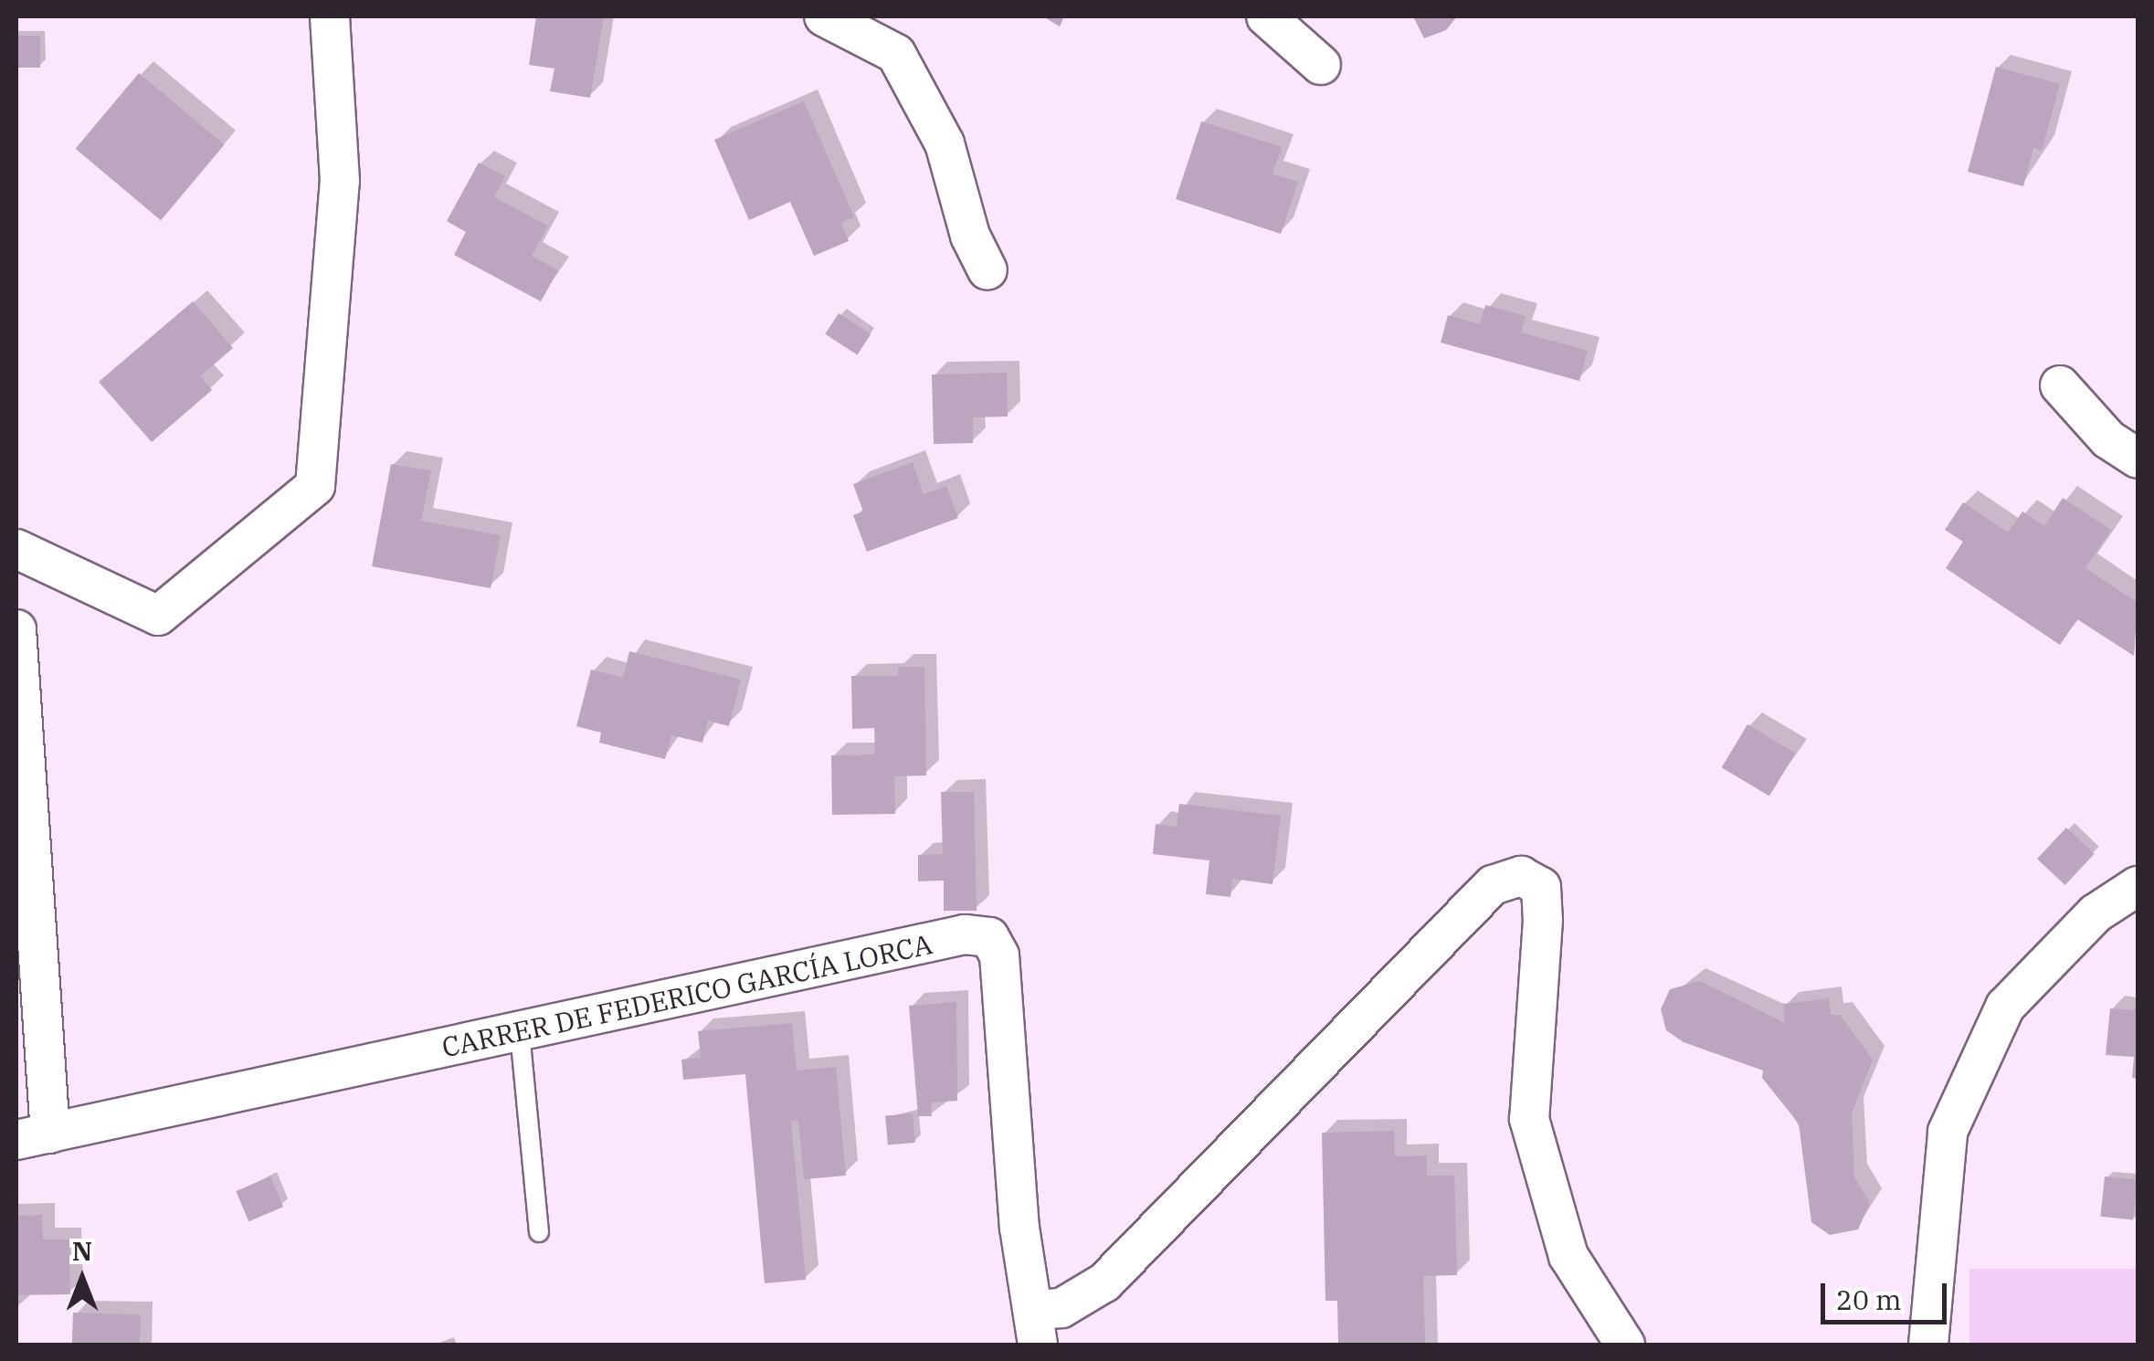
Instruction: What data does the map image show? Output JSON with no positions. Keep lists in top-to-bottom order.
{
  "streets": {
    "street": ["CARRER DE FEDERICO GARCÍA LORCA"]
  },
  "scale_bar": "20 m",
  "north": "top"
}
